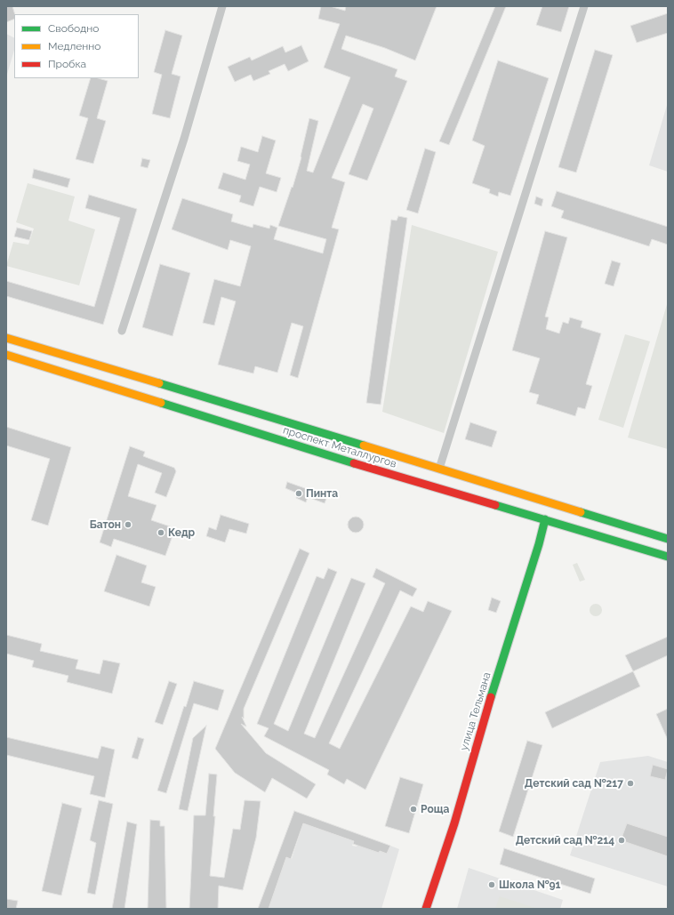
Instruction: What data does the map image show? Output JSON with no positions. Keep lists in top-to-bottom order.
{
  "streets": {
    "main road": ["проспект Металлургов", "улица Тельмана"]
  },
  "crossings": [
    ["проспект Металлургов", "улица Тельмана"]
  ],
  "places": [
    "Пинта",
    "Батон",
    "Кедр",
    "Детский сад №217",
    "Роща",
    "Детский сад №214",
    "Школа №91"
  ],
  "legend": ["Свободно", "Медленно", "Пробка"]
}
